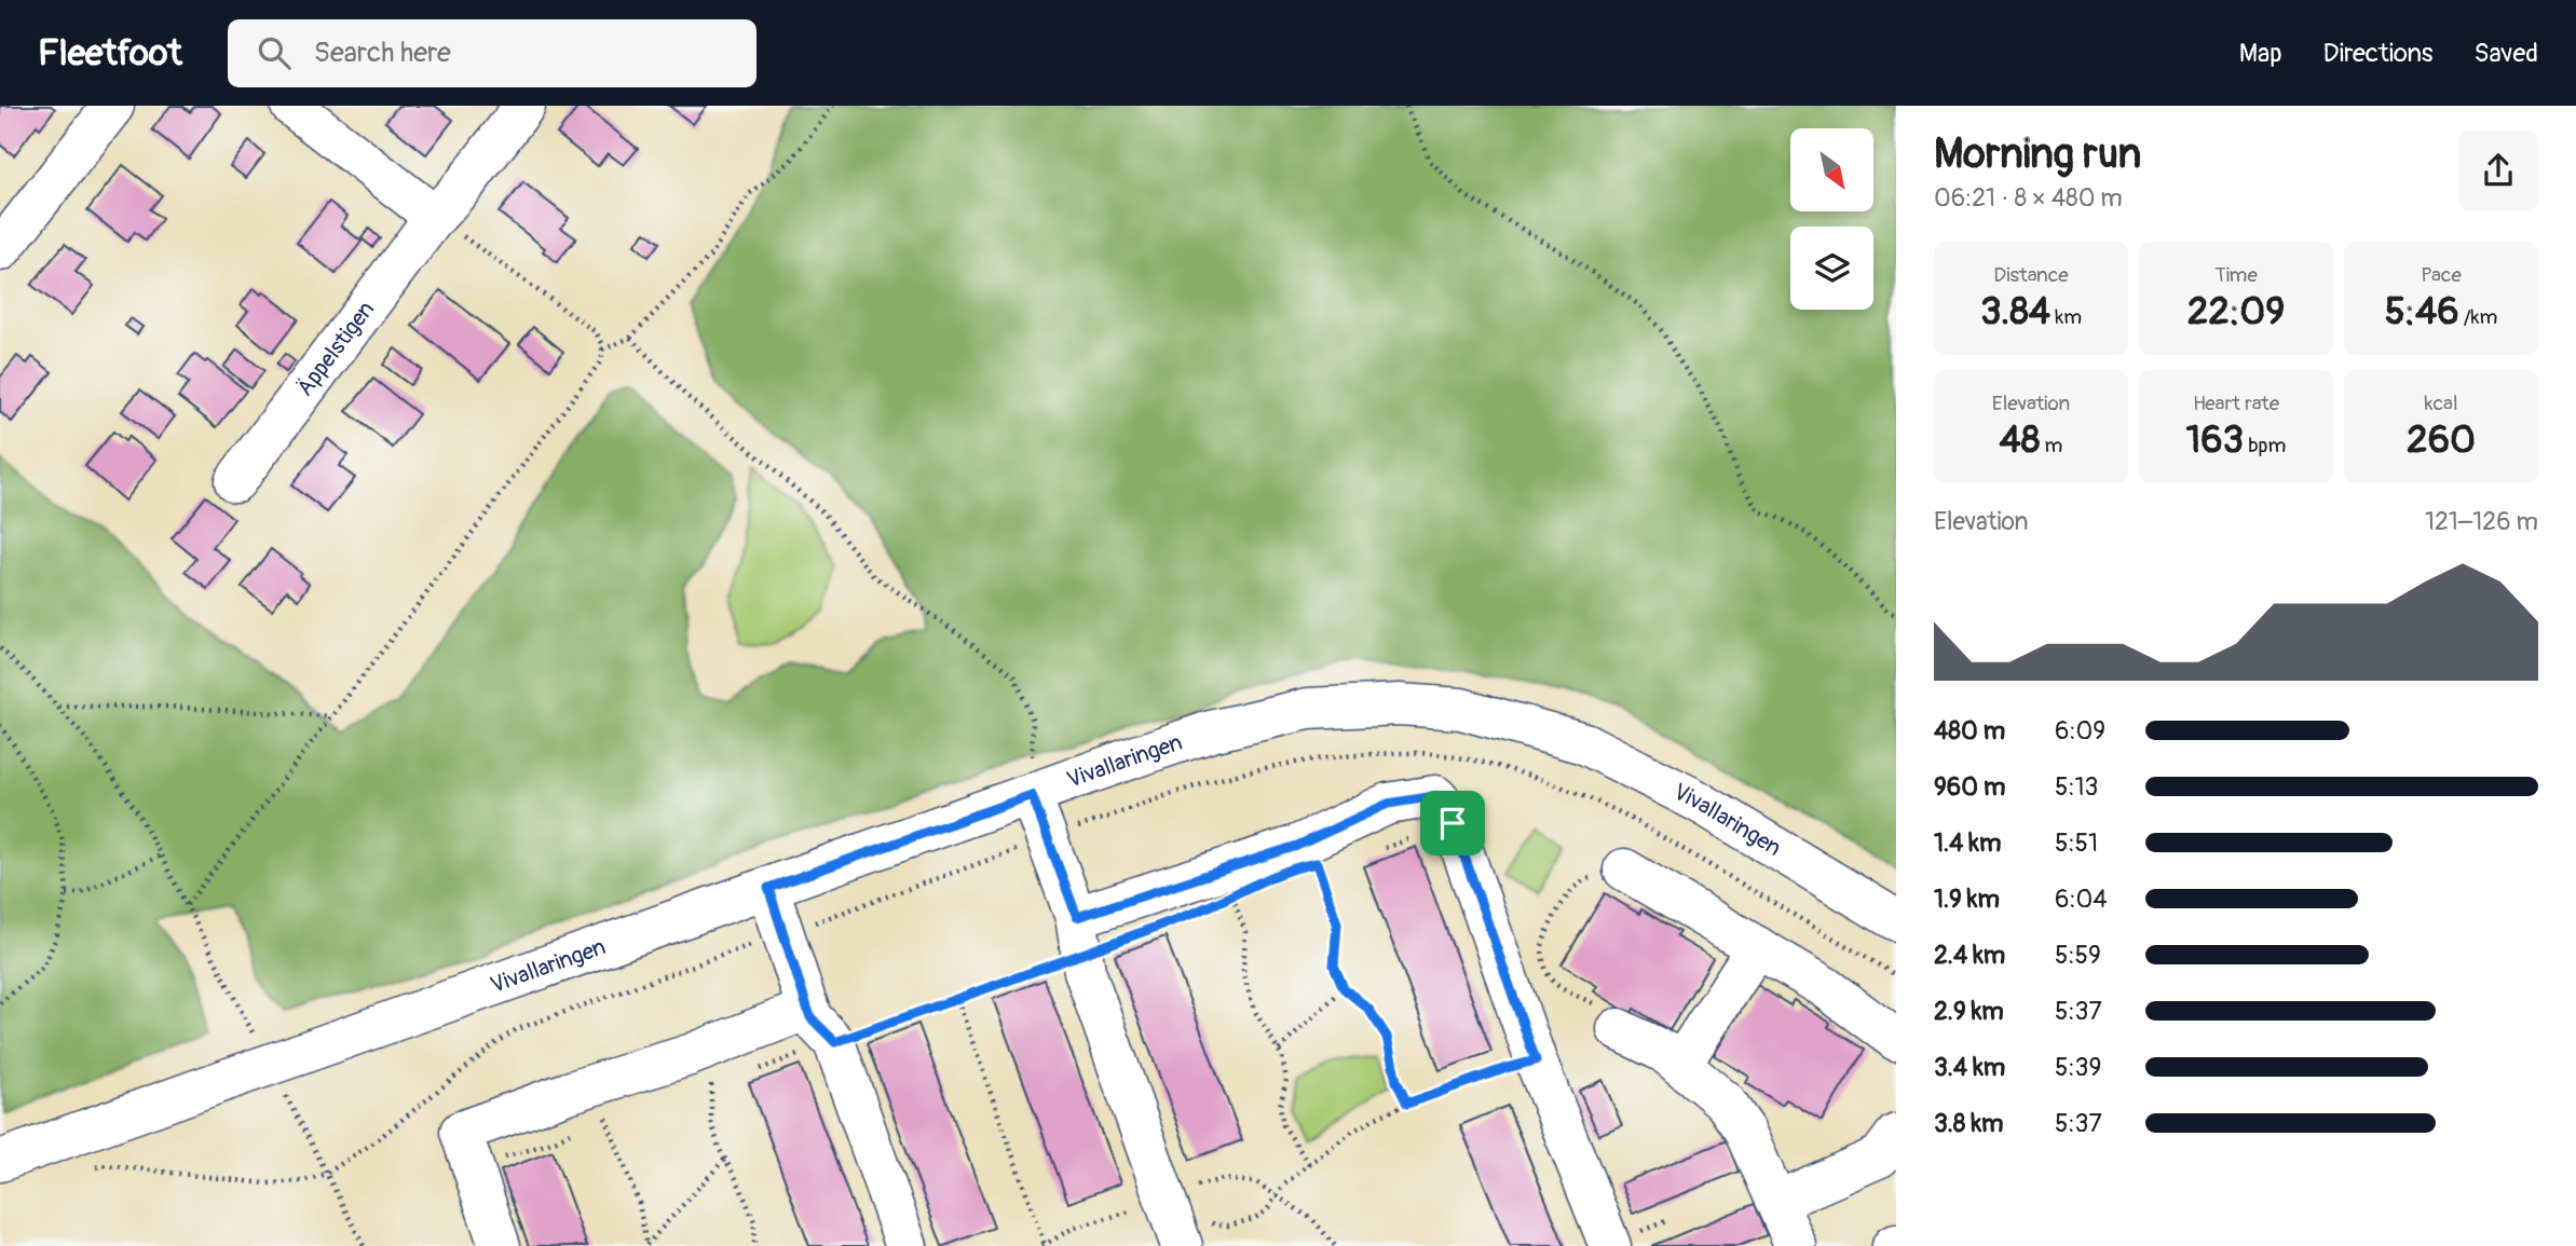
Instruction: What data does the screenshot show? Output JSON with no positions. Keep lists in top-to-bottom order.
{
  "streets": {
    "street": ["Äppelstigen", "Vivallaringen"]
  },
  "north": "bottom right",
  "page": {
    "header": "Fleetfoot",
    "search": "Search here",
    "nav": ["Map", "Directions", "Saved"],
    "heading": ["Morning run", "06:21 · 8 × 480 m"],
    "stats": [
      ["Distance", "3.84 km"],
      ["Time", "22:09"],
      ["Pace", "5:46 /km"],
      ["Elevation", "48 m"],
      ["Heart rate", "163 bpm"],
      ["kcal", "260"]
    ],
    "chart": ["Elevation", "121–126 m"],
    "list": [
      {
        "name": "480 m",
        "note": "6:09"
      },
      {
        "name": "960 m",
        "note": "5:13"
      },
      {
        "name": "1.4 km",
        "note": "5:51"
      },
      {
        "name": "1.9 km",
        "note": "6:04"
      },
      {
        "name": "2.4 km",
        "note": "5:59"
      },
      {
        "name": "2.9 km",
        "note": "5:37"
      },
      {
        "name": "3.4 km",
        "note": "5:39"
      },
      {
        "name": "3.8 km",
        "note": "5:37"
      }
    ]
  }
}
